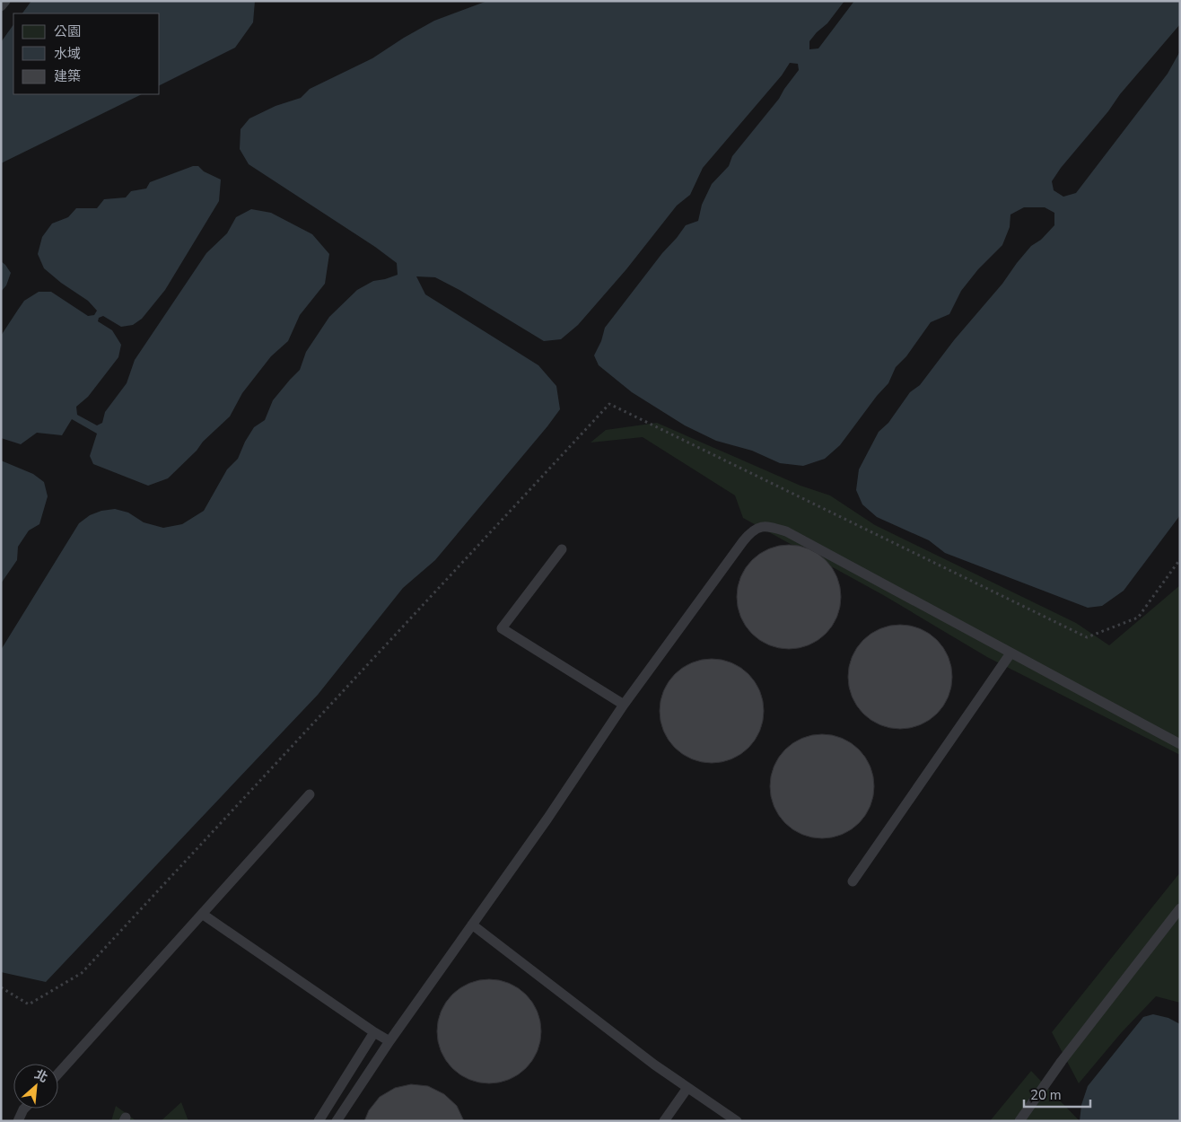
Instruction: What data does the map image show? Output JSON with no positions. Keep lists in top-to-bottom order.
{
  "legend": ["公園", "水域", "建築"],
  "scale_bar": "20 m",
  "north": "top right"
}
